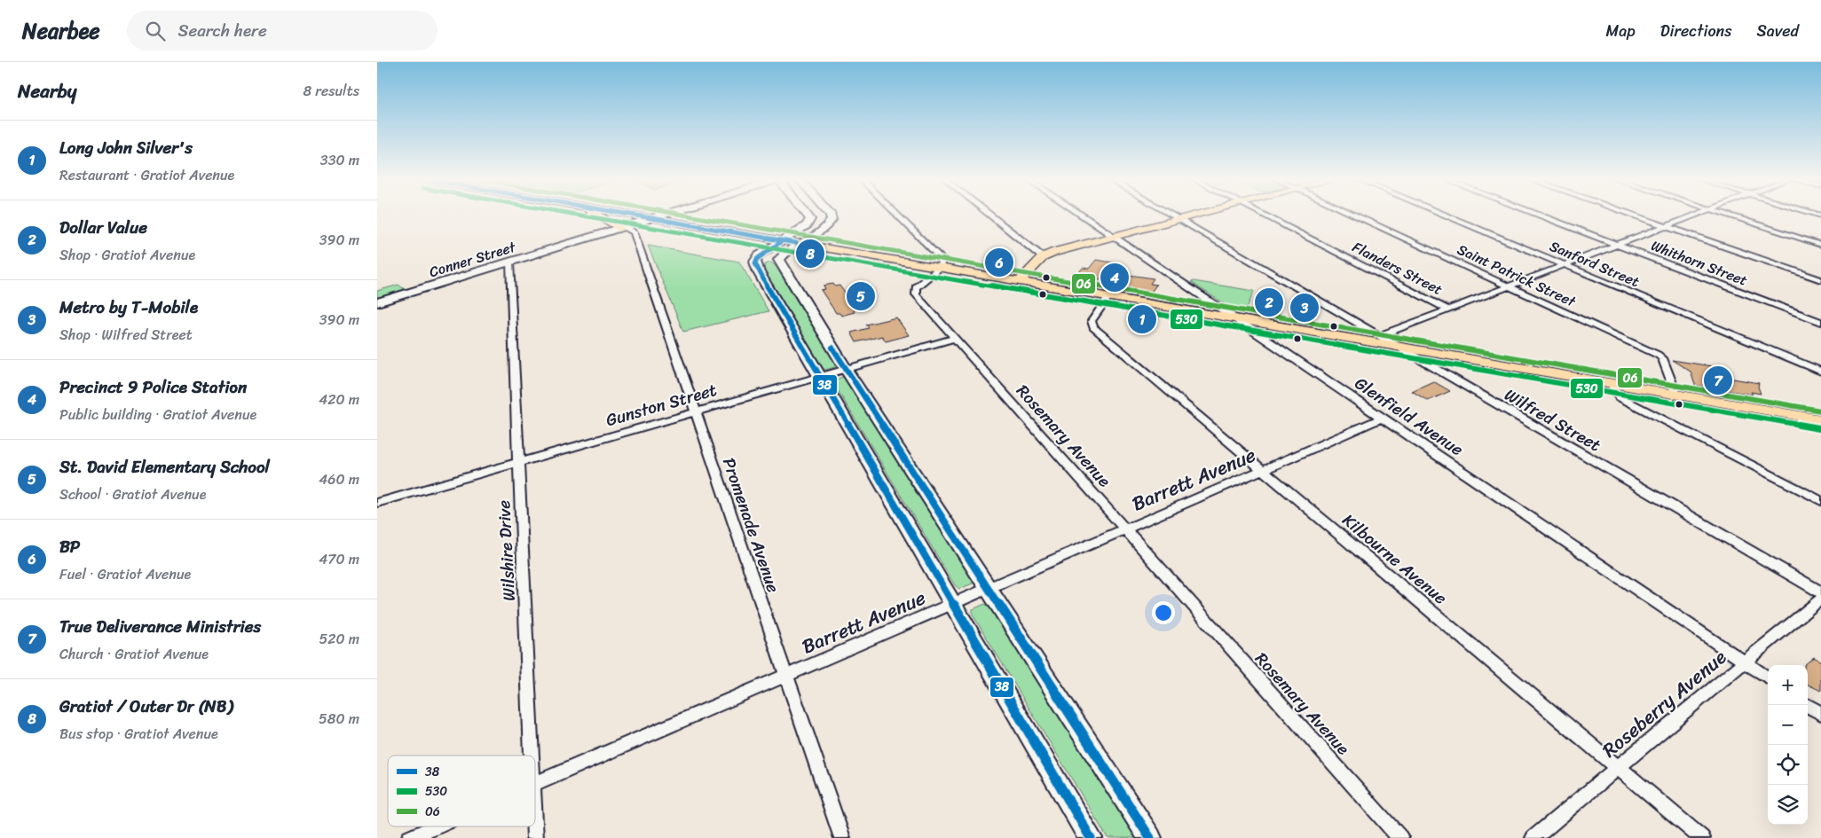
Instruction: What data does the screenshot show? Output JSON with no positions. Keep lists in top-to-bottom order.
{
  "streets": {
    "main road": ["Conner Street"],
    "street": [
      "Whithorn Street",
      "Sanford Street",
      "Flanders Street",
      "Saint Patrick Street",
      "Gunston Street",
      "Glenfield Avenue",
      "Wilfred Street",
      "Rosemary Avenue",
      "Barrett Avenue",
      "Promenade Avenue",
      "Wilshire Drive",
      "Kilbourne Avenue",
      "Roseberry Avenue"
    ]
  },
  "crossings": [
    ["Conner Street", "Promenade Avenue"],
    ["Conner Street", "Wilshire Drive"],
    ["Gunston Street", "Rosemary Avenue"],
    ["Gunston Street", "Promenade Avenue"],
    ["Gunston Street", "Wilshire Drive"],
    ["Glenfield Avenue", "Barrett Avenue"],
    ["Glenfield Avenue", "Roseberry Avenue"],
    ["Rosemary Avenue", "Barrett Avenue"],
    ["Barrett Avenue", "Promenade Avenue"],
    ["Barrett Avenue", "Kilbourne Avenue"],
    ["Kilbourne Avenue", "Roseberry Avenue"]
  ],
  "lines": ["transit line 38", "transit line 530", "transit line 06"],
  "legend": ["38", "530", "06"],
  "page": {
    "header": "Nearbee",
    "search": "Search here",
    "nav": ["Map", "Directions", "Saved"],
    "heading": ["Nearby", "8 results"],
    "list": [
      {
        "mark": "1",
        "name": "Long John Silver's",
        "note": "Restaurant · Gratiot Avenue",
        "value": "330 m"
      },
      {
        "mark": "2",
        "name": "Dollar Value",
        "note": "Shop · Gratiot Avenue",
        "value": "390 m"
      },
      {
        "mark": "3",
        "name": "Metro by T-Mobile",
        "note": "Shop · Wilfred Street",
        "value": "390 m"
      },
      {
        "mark": "4",
        "name": "Precinct 9 Police Station",
        "note": "Public building · Gratiot Avenue",
        "value": "420 m"
      },
      {
        "mark": "5",
        "name": "St. David Elementary School",
        "note": "School · Gratiot Avenue",
        "value": "460 m"
      },
      {
        "mark": "6",
        "name": "BP",
        "note": "Fuel · Gratiot Avenue",
        "value": "470 m"
      },
      {
        "mark": "7",
        "name": "True Deliverance Ministries",
        "note": "Church · Gratiot Avenue",
        "value": "520 m"
      },
      {
        "mark": "8",
        "name": "Gratiot / Outer Dr (NB)",
        "note": "Bus stop · Gratiot Avenue",
        "value": "580 m"
      }
    ],
    "pins": [
      "8",
      "6",
      "4",
      "5",
      "2",
      "3",
      "1",
      "7"
    ],
    "map_buttons": ["+", "−"]
  }
}
